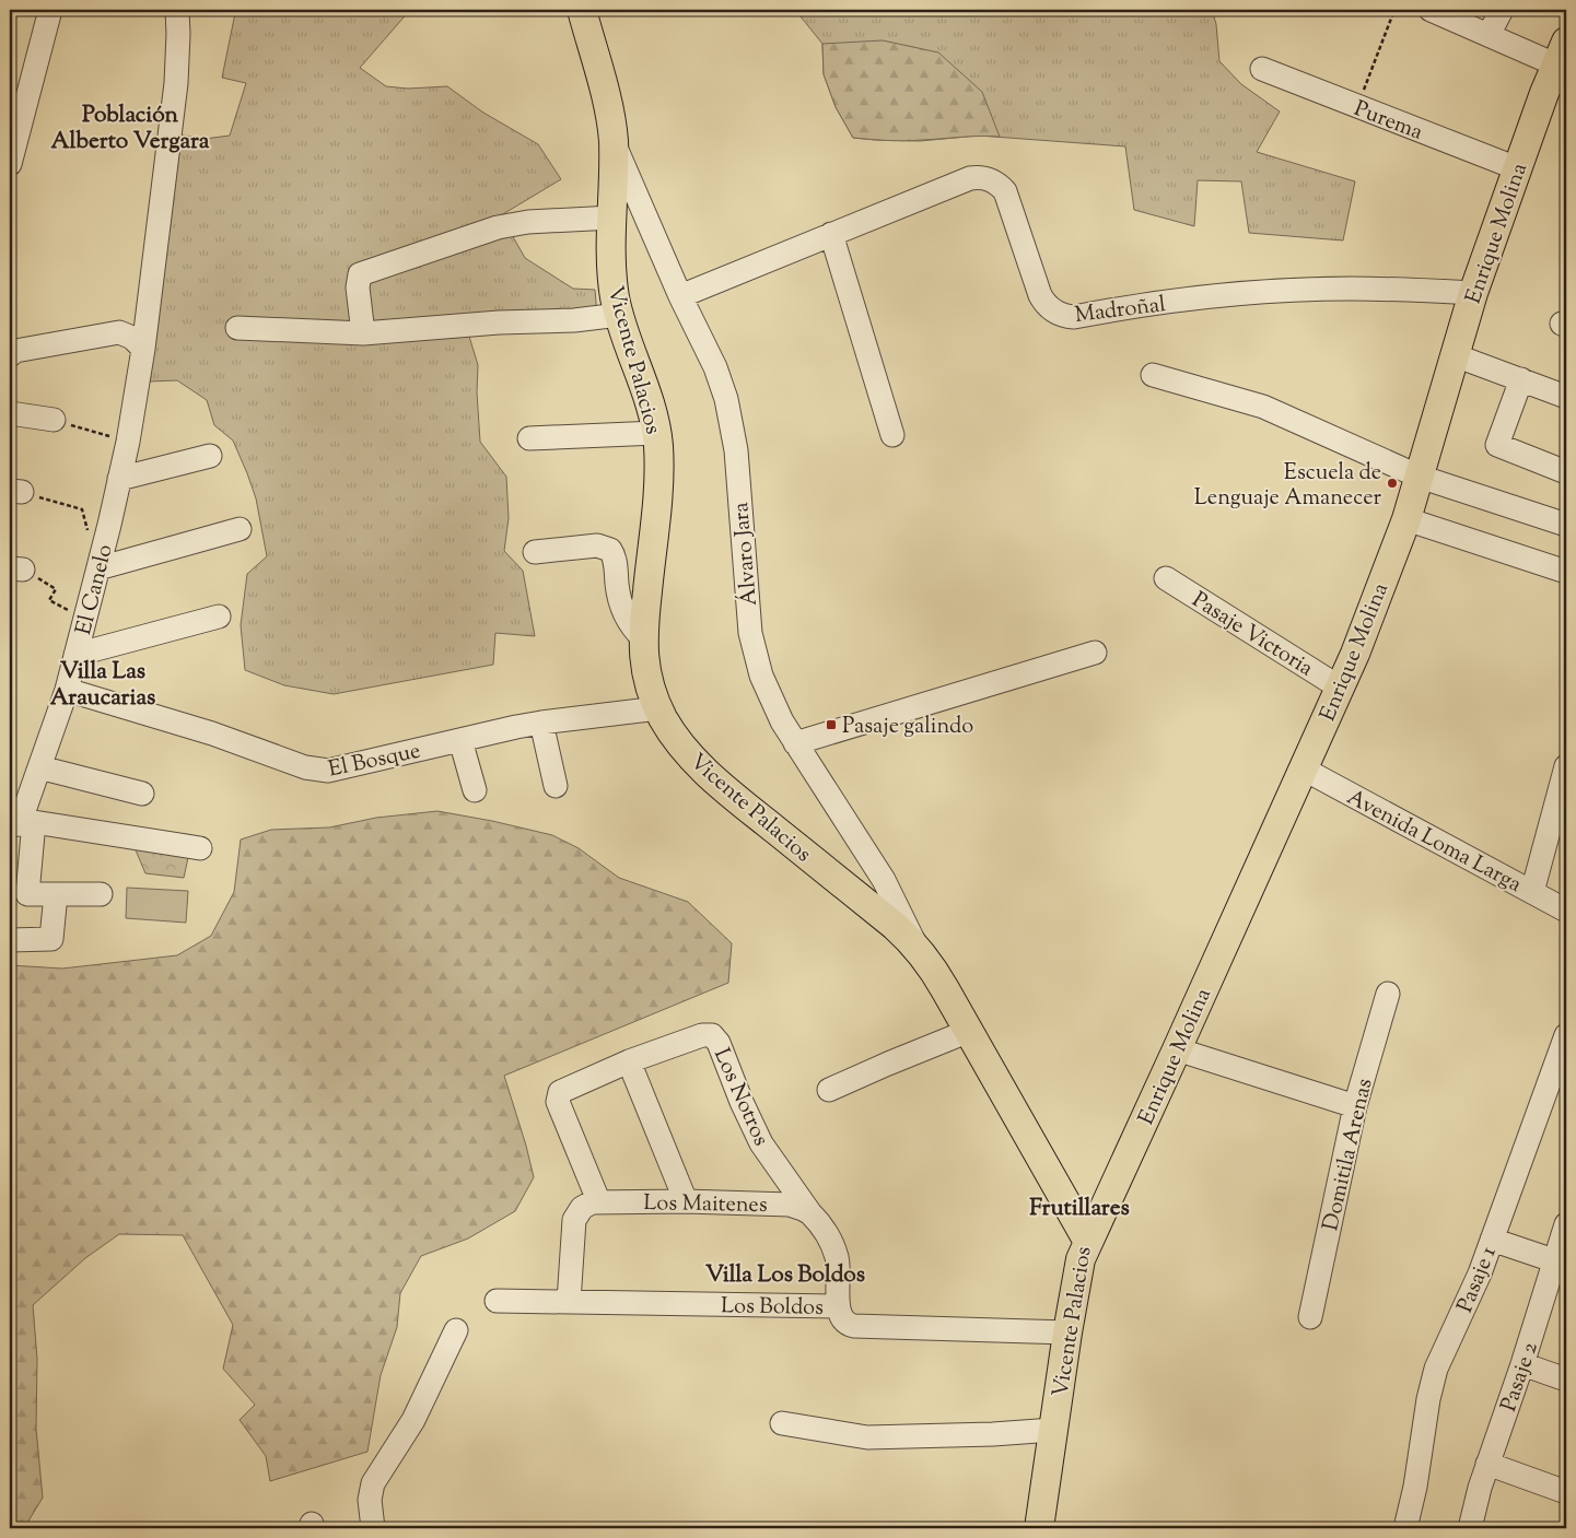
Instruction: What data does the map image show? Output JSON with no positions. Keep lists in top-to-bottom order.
{
  "streets": {
    "main road": ["Enrique Molina", "Vicente Palacios"],
    "street": [
      "Purema",
      "Madroñal",
      "Álvaro Jara",
      "El Canelo",
      "Pasaje Victoria",
      "El Bosque",
      "Avenida Loma Larga",
      "Los Notros",
      "Domitila Arenas",
      "Los Maitenes",
      "Pasaje 1",
      "Los Boldos",
      "Pasaje 2"
    ]
  },
  "crossings": [
    ["Purema", "Enrique Molina"],
    ["Enrique Molina", "Madroñal"],
    ["Enrique Molina", "Vicente Palacios"],
    ["Enrique Molina", "Pasaje Victoria"],
    ["Enrique Molina", "Avenida Loma Larga"],
    ["Madroñal", "Álvaro Jara"],
    ["Vicente Palacios", "Álvaro Jara"],
    ["Vicente Palacios", "El Bosque"],
    ["Vicente Palacios", "Los Boldos"],
    ["El Canelo", "El Bosque"],
    ["Los Notros", "Los Maitenes"],
    ["Los Notros", "Los Boldos"]
  ],
  "districts": [
    "Población Alberto Vergara",
    "Villa Las Araucarias",
    "Frutillares",
    "Villa Los Boldos"
  ],
  "places": {
    "other": ["Escuela de Lenguaje Amanecer"],
    "transit": ["Pasaje galindo"]
  }
}
